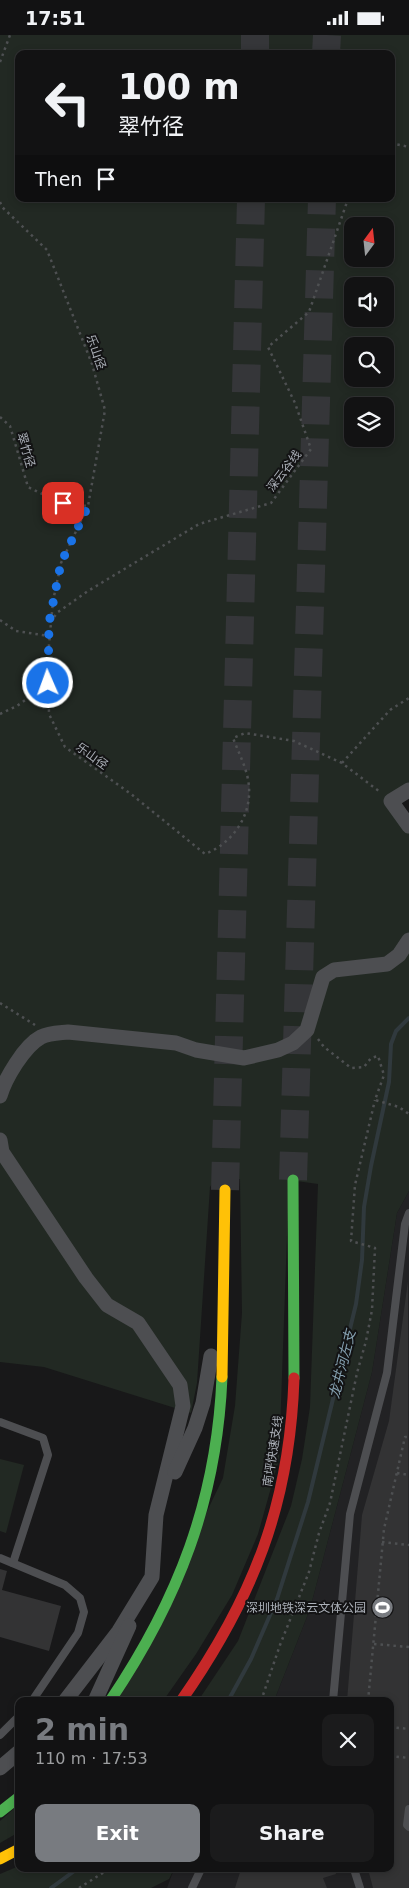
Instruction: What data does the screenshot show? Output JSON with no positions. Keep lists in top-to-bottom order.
{
  "streets": {
    "highway": ["南坪快速支线"],
    "path": ["乐山径", "翠竹径", "深云谷线"]
  },
  "crossings": [
    ["乐山径", "翠竹径"],
    ["乐山径", "深云谷线"]
  ],
  "water": ["龙井河左支"],
  "places": {
    "sports": ["深圳地铁深云文体公园"]
  },
  "north": "top",
  "page": {
    "status": "17:51",
    "turn": ["100 m", "翠竹径"],
    "then": "Then",
    "heading": ["2 min", "110 m · 17:53"],
    "buttons": ["Exit", "Share"]
  }
}
